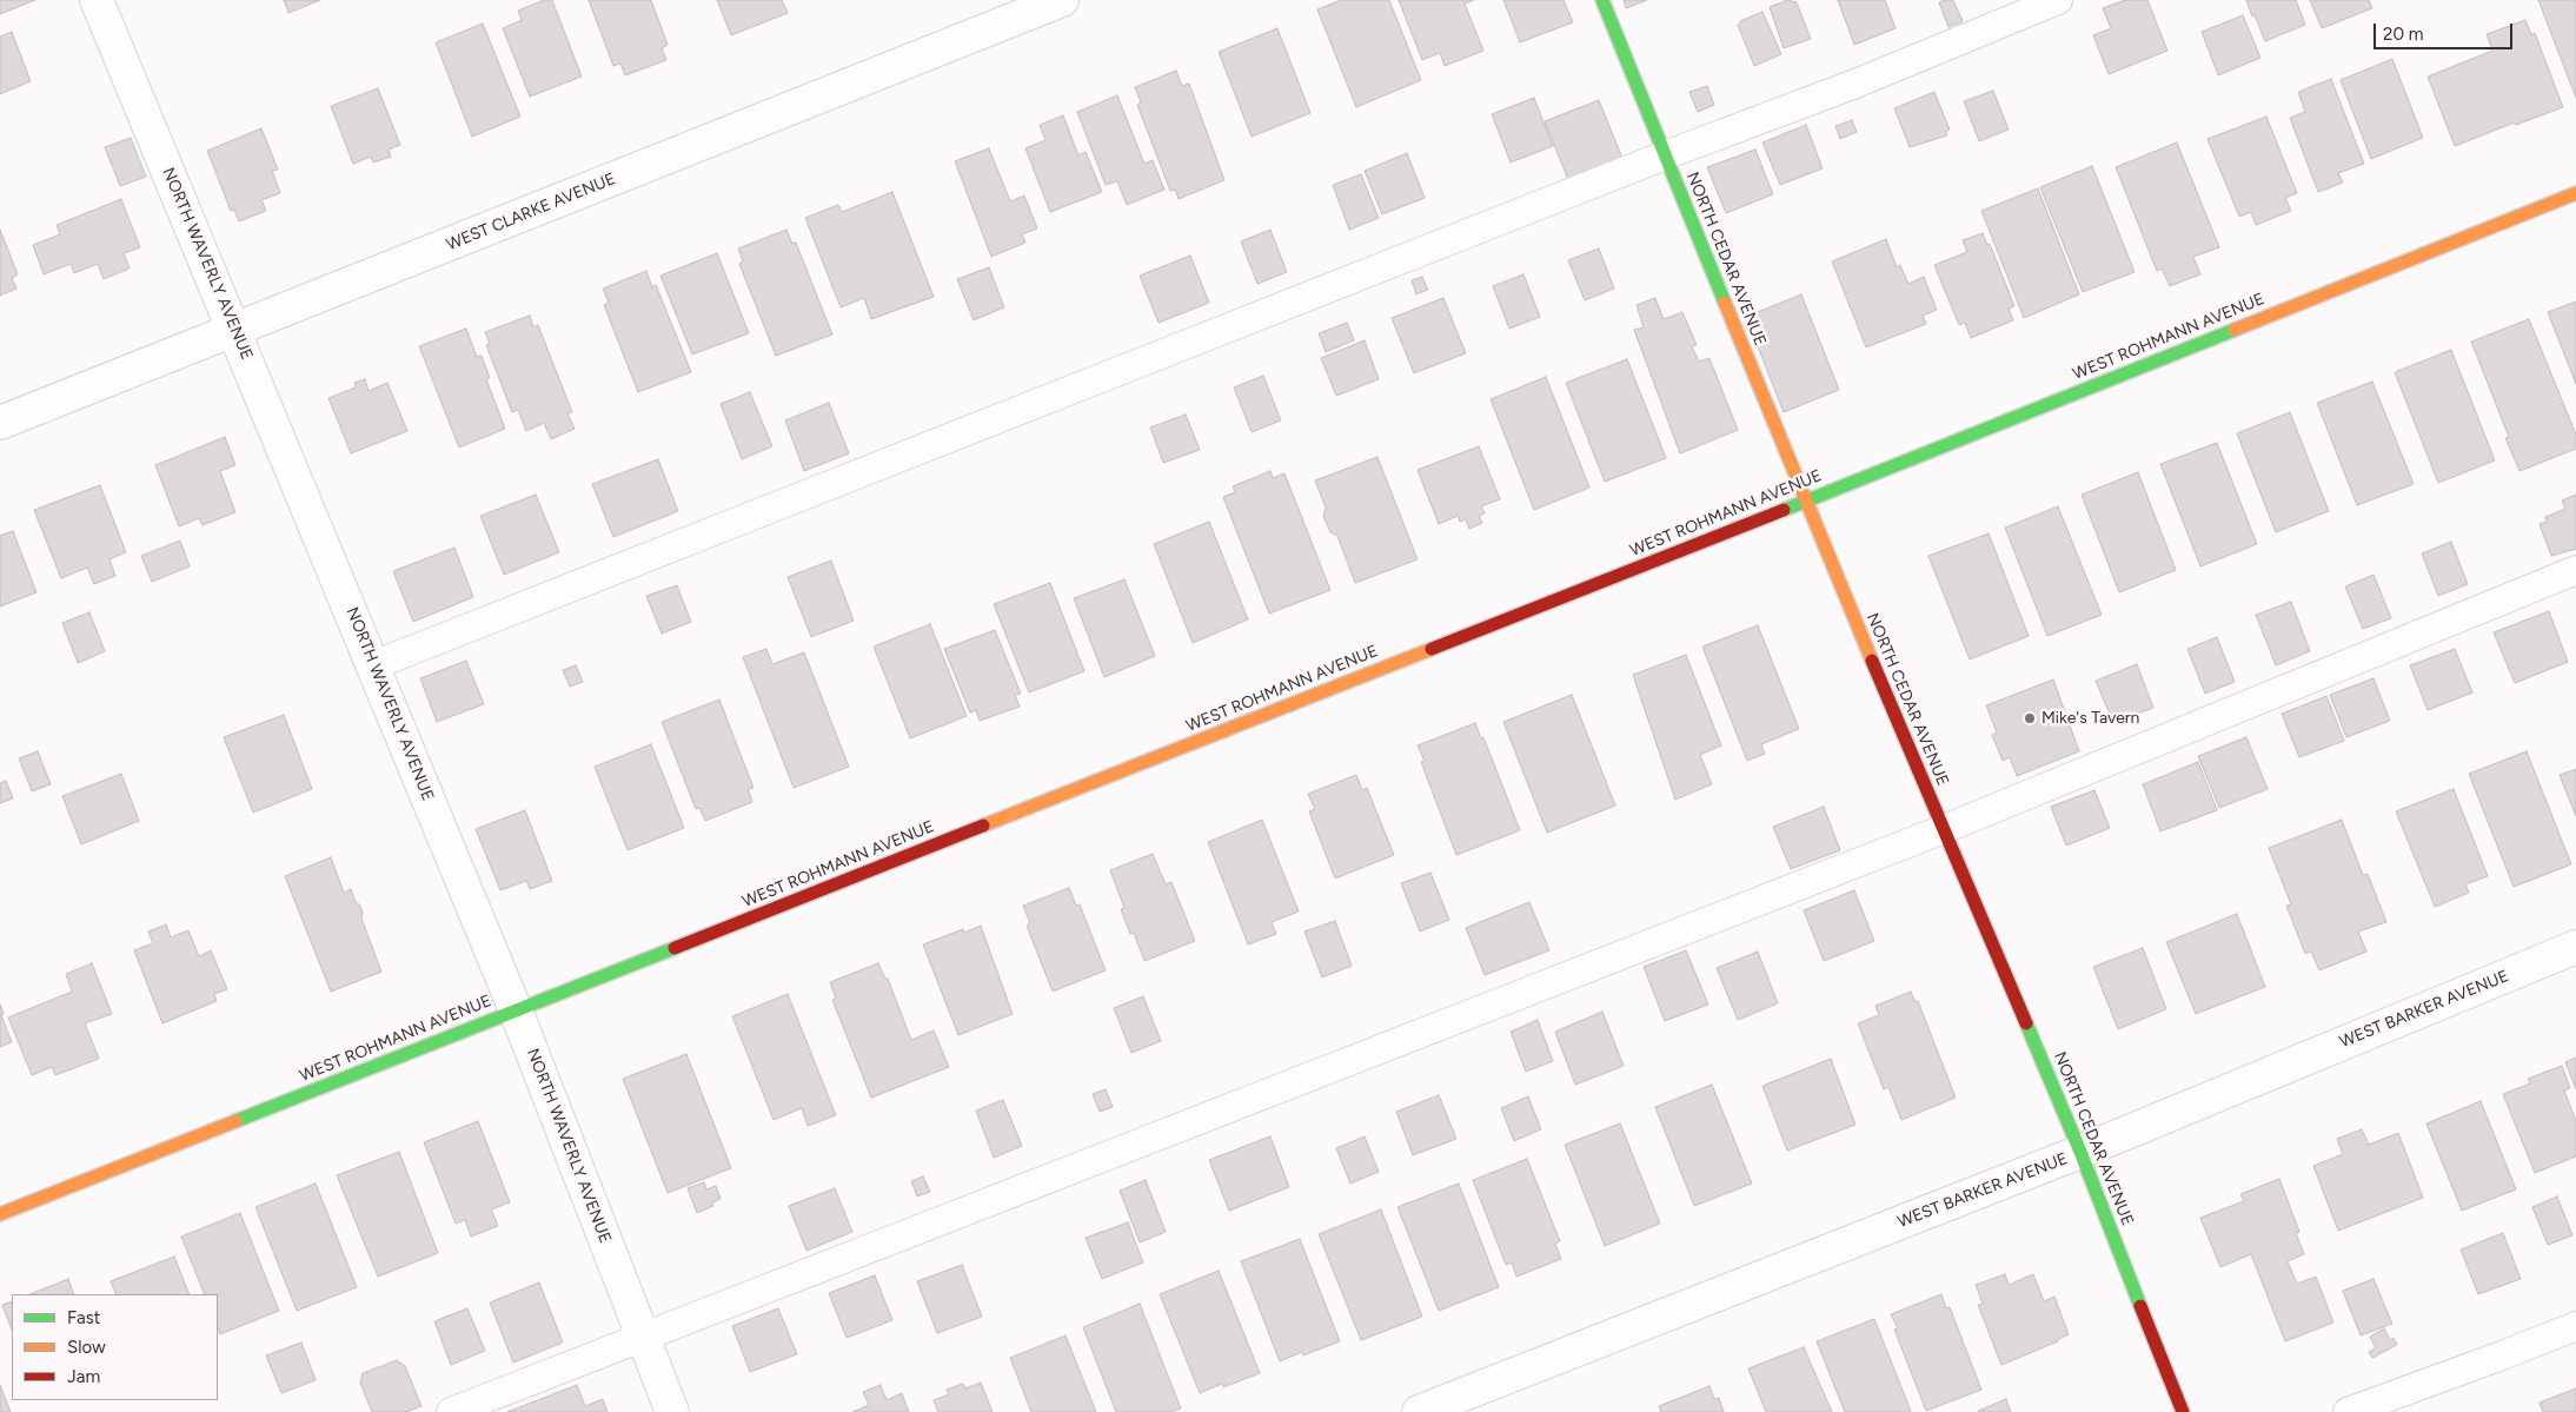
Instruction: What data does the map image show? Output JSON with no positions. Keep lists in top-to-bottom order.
{
  "streets": {
    "street": [
      "WEST CLARKE AVENUE",
      "NORTH CEDAR AVENUE",
      "NORTH WAVERLY AVENUE",
      "WEST ROHMANN AVENUE",
      "WEST BARKER AVENUE"
    ]
  },
  "crossings": [
    ["WEST CLARKE AVENUE", "NORTH WAVERLY AVENUE"],
    ["NORTH CEDAR AVENUE", "WEST ROHMANN AVENUE"],
    ["NORTH CEDAR AVENUE", "WEST BARKER AVENUE"],
    ["NORTH WAVERLY AVENUE", "WEST ROHMANN AVENUE"]
  ],
  "places": ["Mike's Tavern"],
  "legend": ["Fast", "Slow", "Jam"],
  "scale_bar": "20 m"
}
